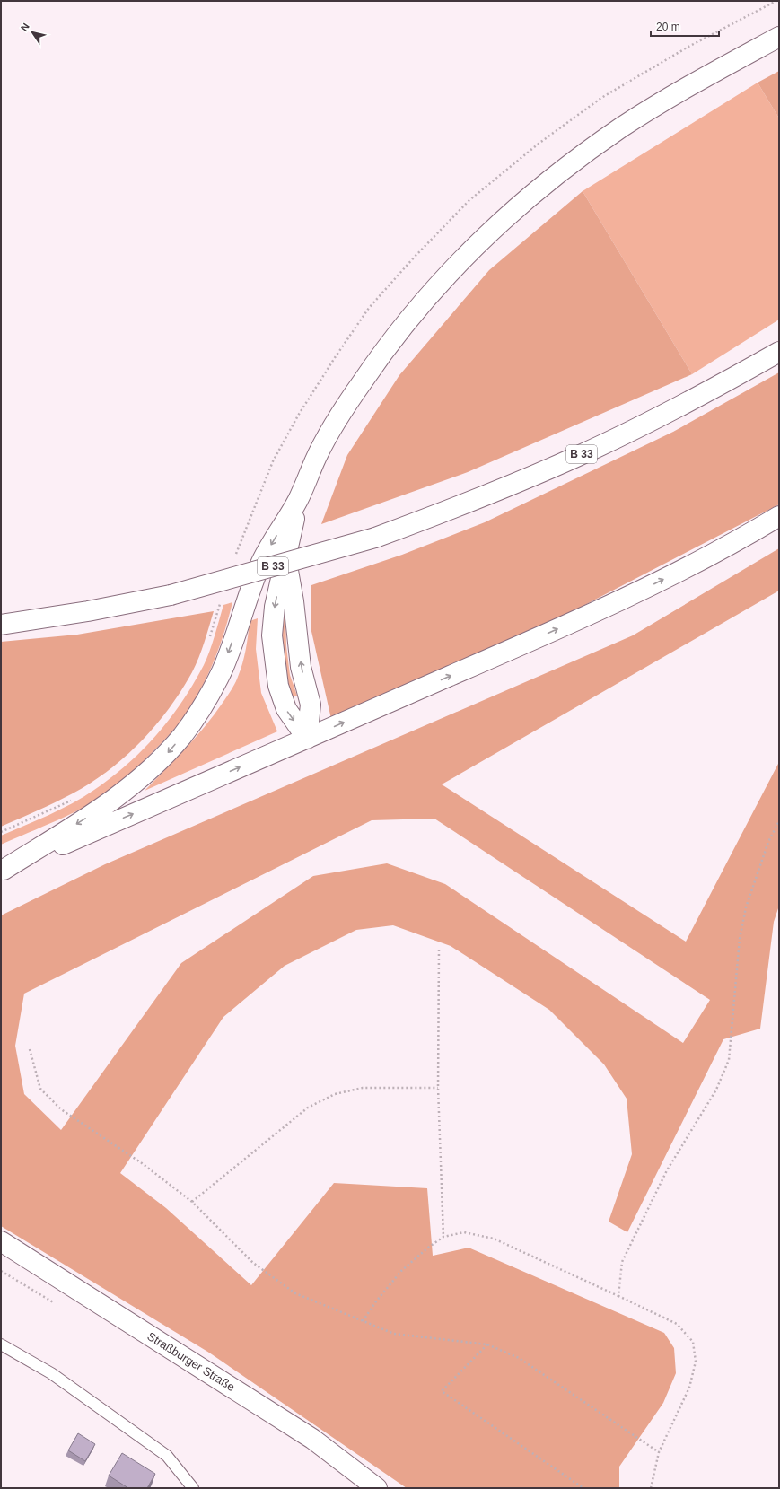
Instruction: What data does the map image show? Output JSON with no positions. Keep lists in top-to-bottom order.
{
  "streets": {
    "main road": ["B 33", "Straßburger Straße"]
  },
  "scale_bar": "20 m",
  "north": "top left"
}
